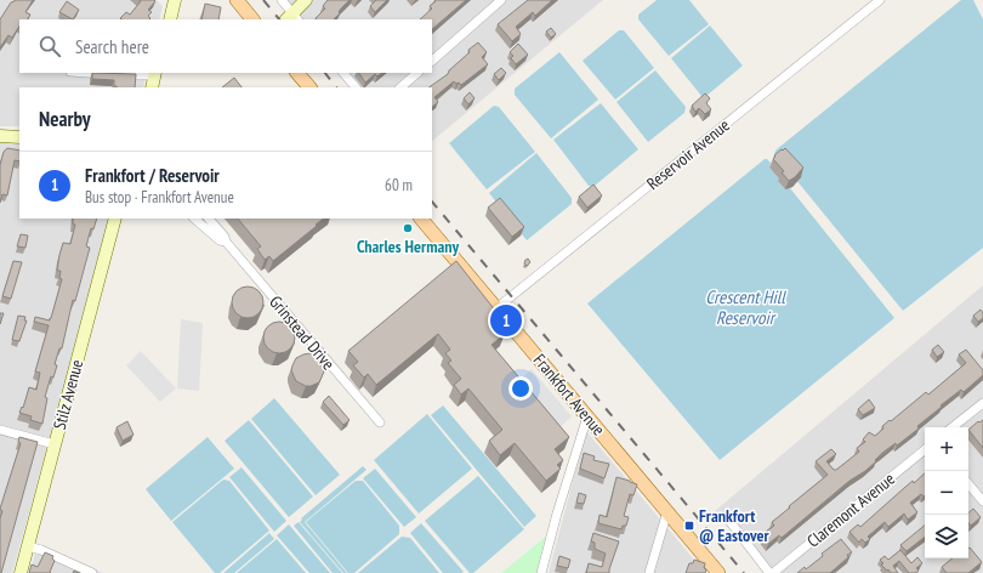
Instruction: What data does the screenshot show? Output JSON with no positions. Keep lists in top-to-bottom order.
{
  "streets": {
    "main road": ["Frankfort Avenue"],
    "street": [
      "Reservoir Avenue",
      "Grinstead Drive",
      "Stilz Avenue",
      "Claremont Avenue"
    ]
  },
  "crossings": [
    ["Reservoir Avenue", "Frankfort Avenue"]
  ],
  "water": ["Crescent Hill Reservoir"],
  "places": {
    "other": ["Charles Hermany"],
    "transit": ["Frankfort @ Eastover"]
  },
  "page": {
    "search": "Search here",
    "heading": "Nearby",
    "list": [
      {
        "mark": "1",
        "name": "Frankfort / Reservoir",
        "note": "Bus stop · Frankfort Avenue",
        "value": "60 m"
      }
    ],
    "pins": "1",
    "map_buttons": ["+", "−"]
  }
}
